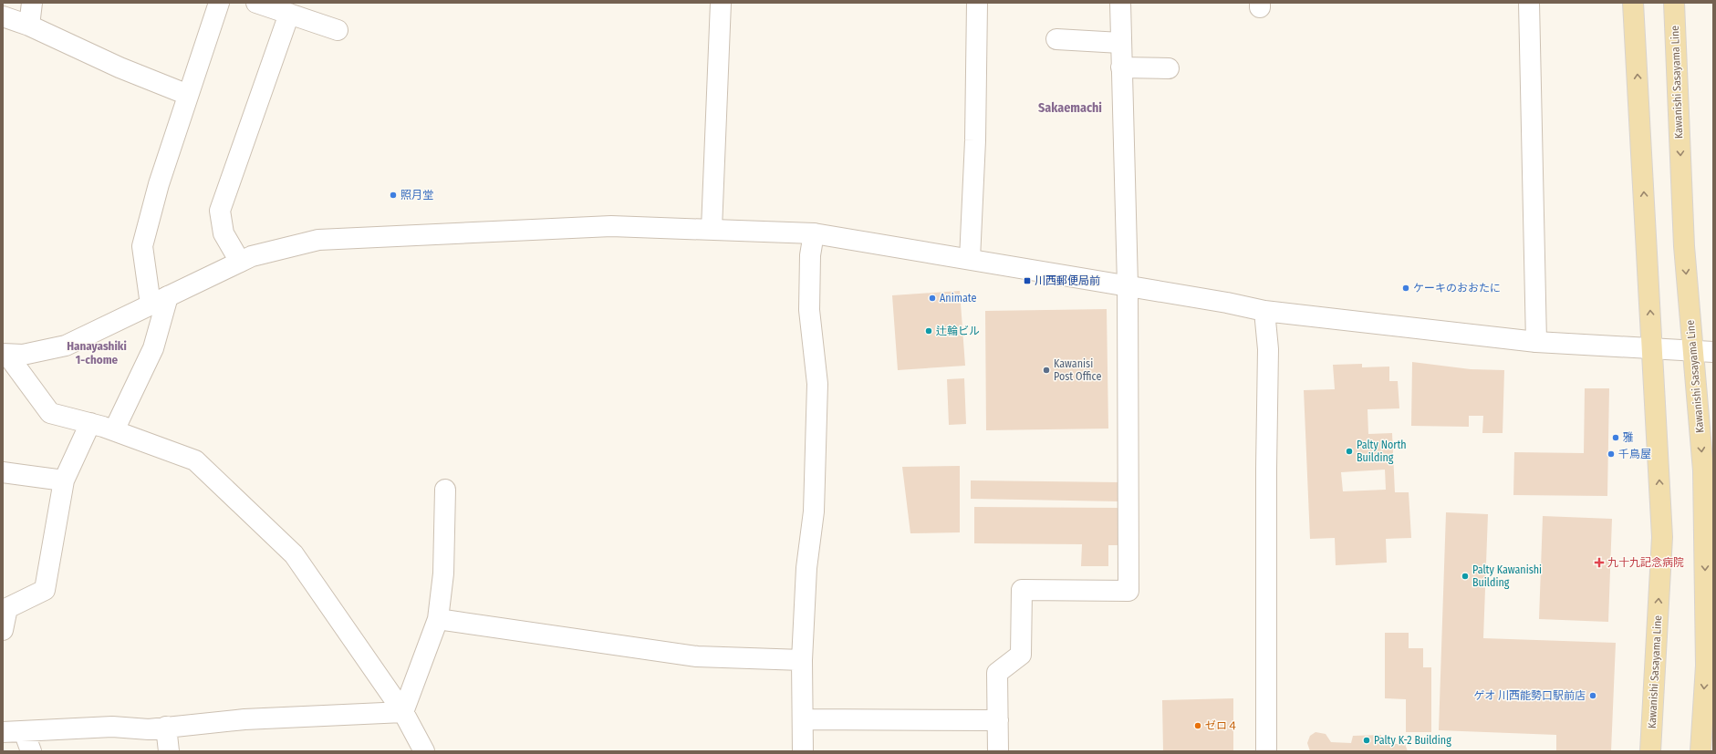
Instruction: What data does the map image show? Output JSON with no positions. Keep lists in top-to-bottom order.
{
  "streets": {
    "main road": ["Kawanishi Sasayama Line"]
  },
  "districts": ["Sakaemachi", "Hanayashiki 1-chome"],
  "places": {
    "other": [
      "照月堂",
      "ケーキのおおたに",
      "Animate",
      "辻輪ビル",
      "Kawanisi Post Office",
      "雅",
      "Palty North Building",
      "千鳥屋",
      "Palty Kawanishi Building",
      "ゲオ 川西能勢口駅前店",
      "ゼロ４",
      "Palty K-2 Building"
    ],
    "transit": ["川西郵便局前"],
    "health": ["九十九記念病院"]
  }
}
